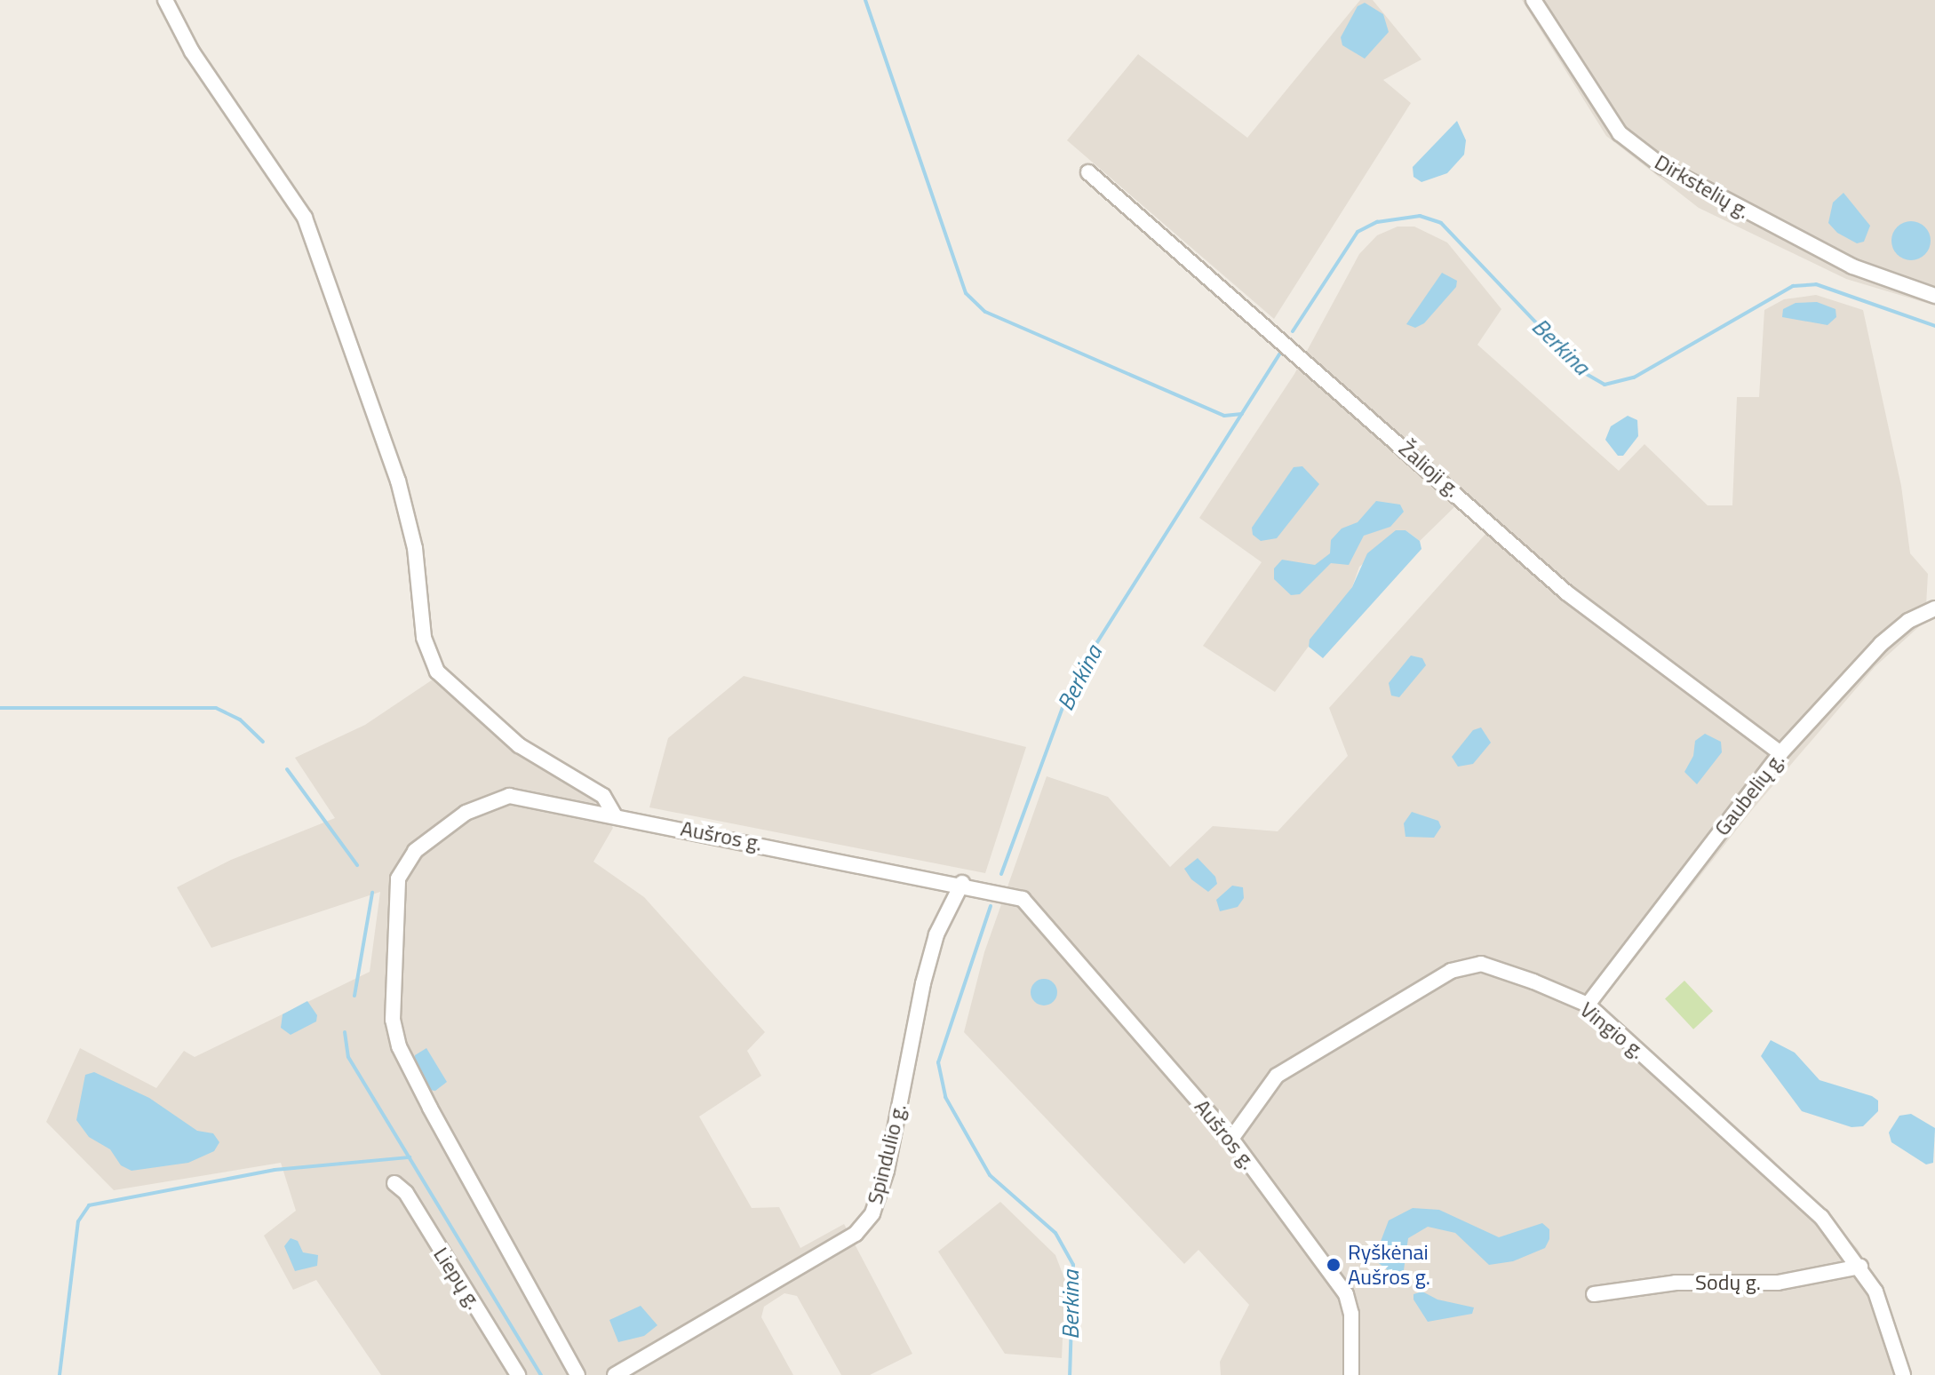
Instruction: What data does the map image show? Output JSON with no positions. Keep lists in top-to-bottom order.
{
  "streets": {
    "street": [
      "Dirkstelių g.",
      "Žalioji g.",
      "Gaubelių g.",
      "Aušros g.",
      "Vingio g.",
      "Spindulio g.",
      "Liepų g.",
      "Sodų g."
    ]
  },
  "crossings": [
    ["Žalioji g.", "Gaubelių g."],
    ["Gaubelių g.", "Vingio g."],
    ["Aušros g.", "Vingio g."],
    ["Aušros g.", "Spindulio g."],
    ["Vingio g.", "Sodų g."]
  ],
  "water": ["Berkina"],
  "places": ["Ryškėnai Aušros g."]
}
